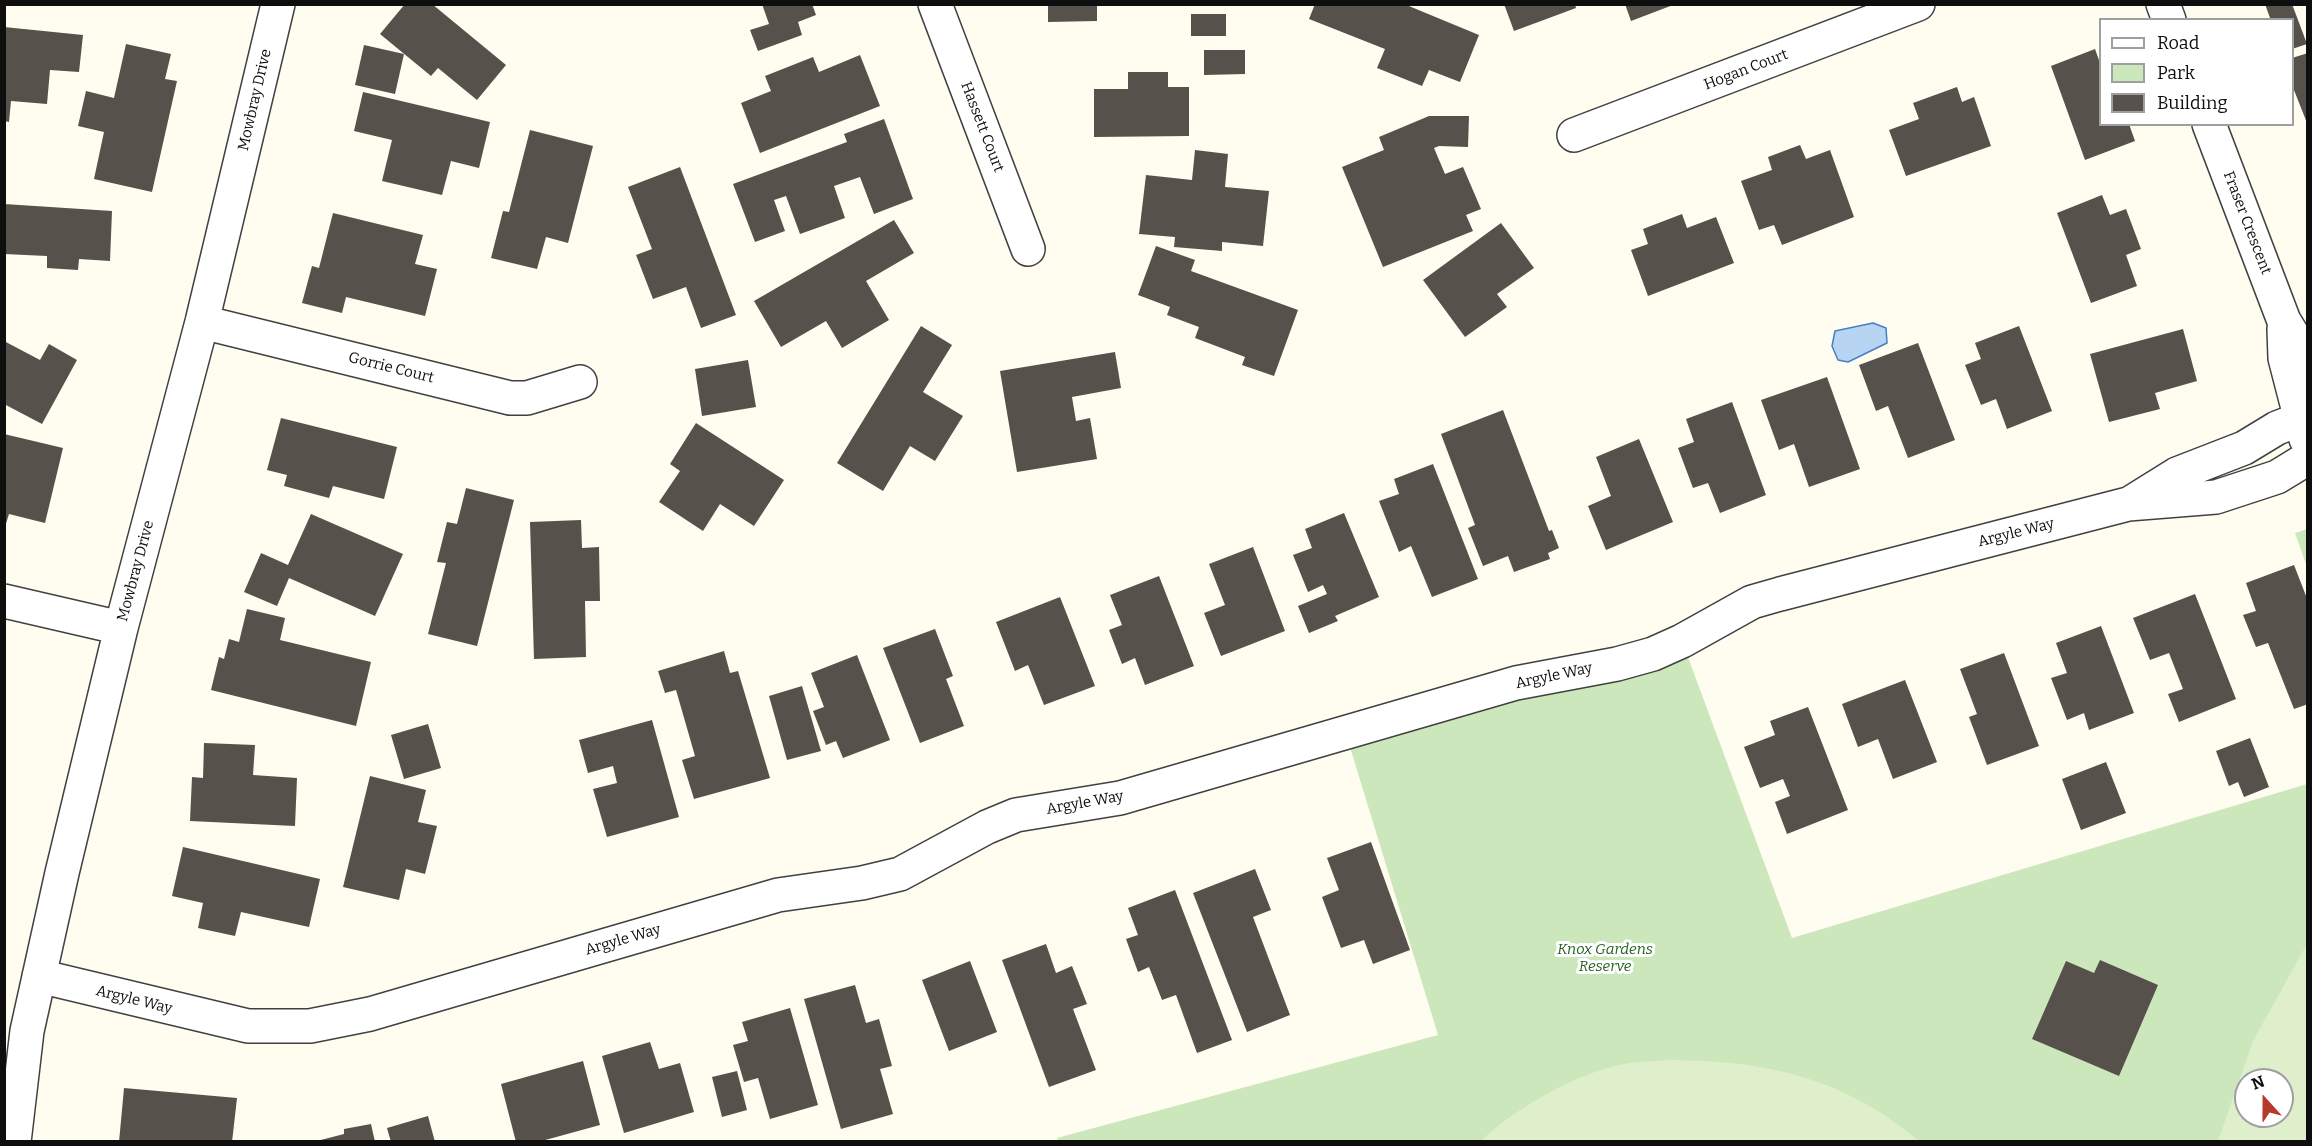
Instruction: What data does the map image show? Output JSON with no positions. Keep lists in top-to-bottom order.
{
  "streets": {
    "street": [
      "Hogan Court",
      "Mowbray Drive",
      "Hassett Court",
      "Fraser Crescent",
      "Gorrie Court",
      "Argyle Way"
    ]
  },
  "crossings": [
    ["Mowbray Drive", "Gorrie Court"],
    ["Mowbray Drive", "Argyle Way"],
    ["Fraser Crescent", "Argyle Way"]
  ],
  "parks": ["Knox Gardens Reserve"],
  "legend": ["Road", "Park", "Building"],
  "north": "top"
}
